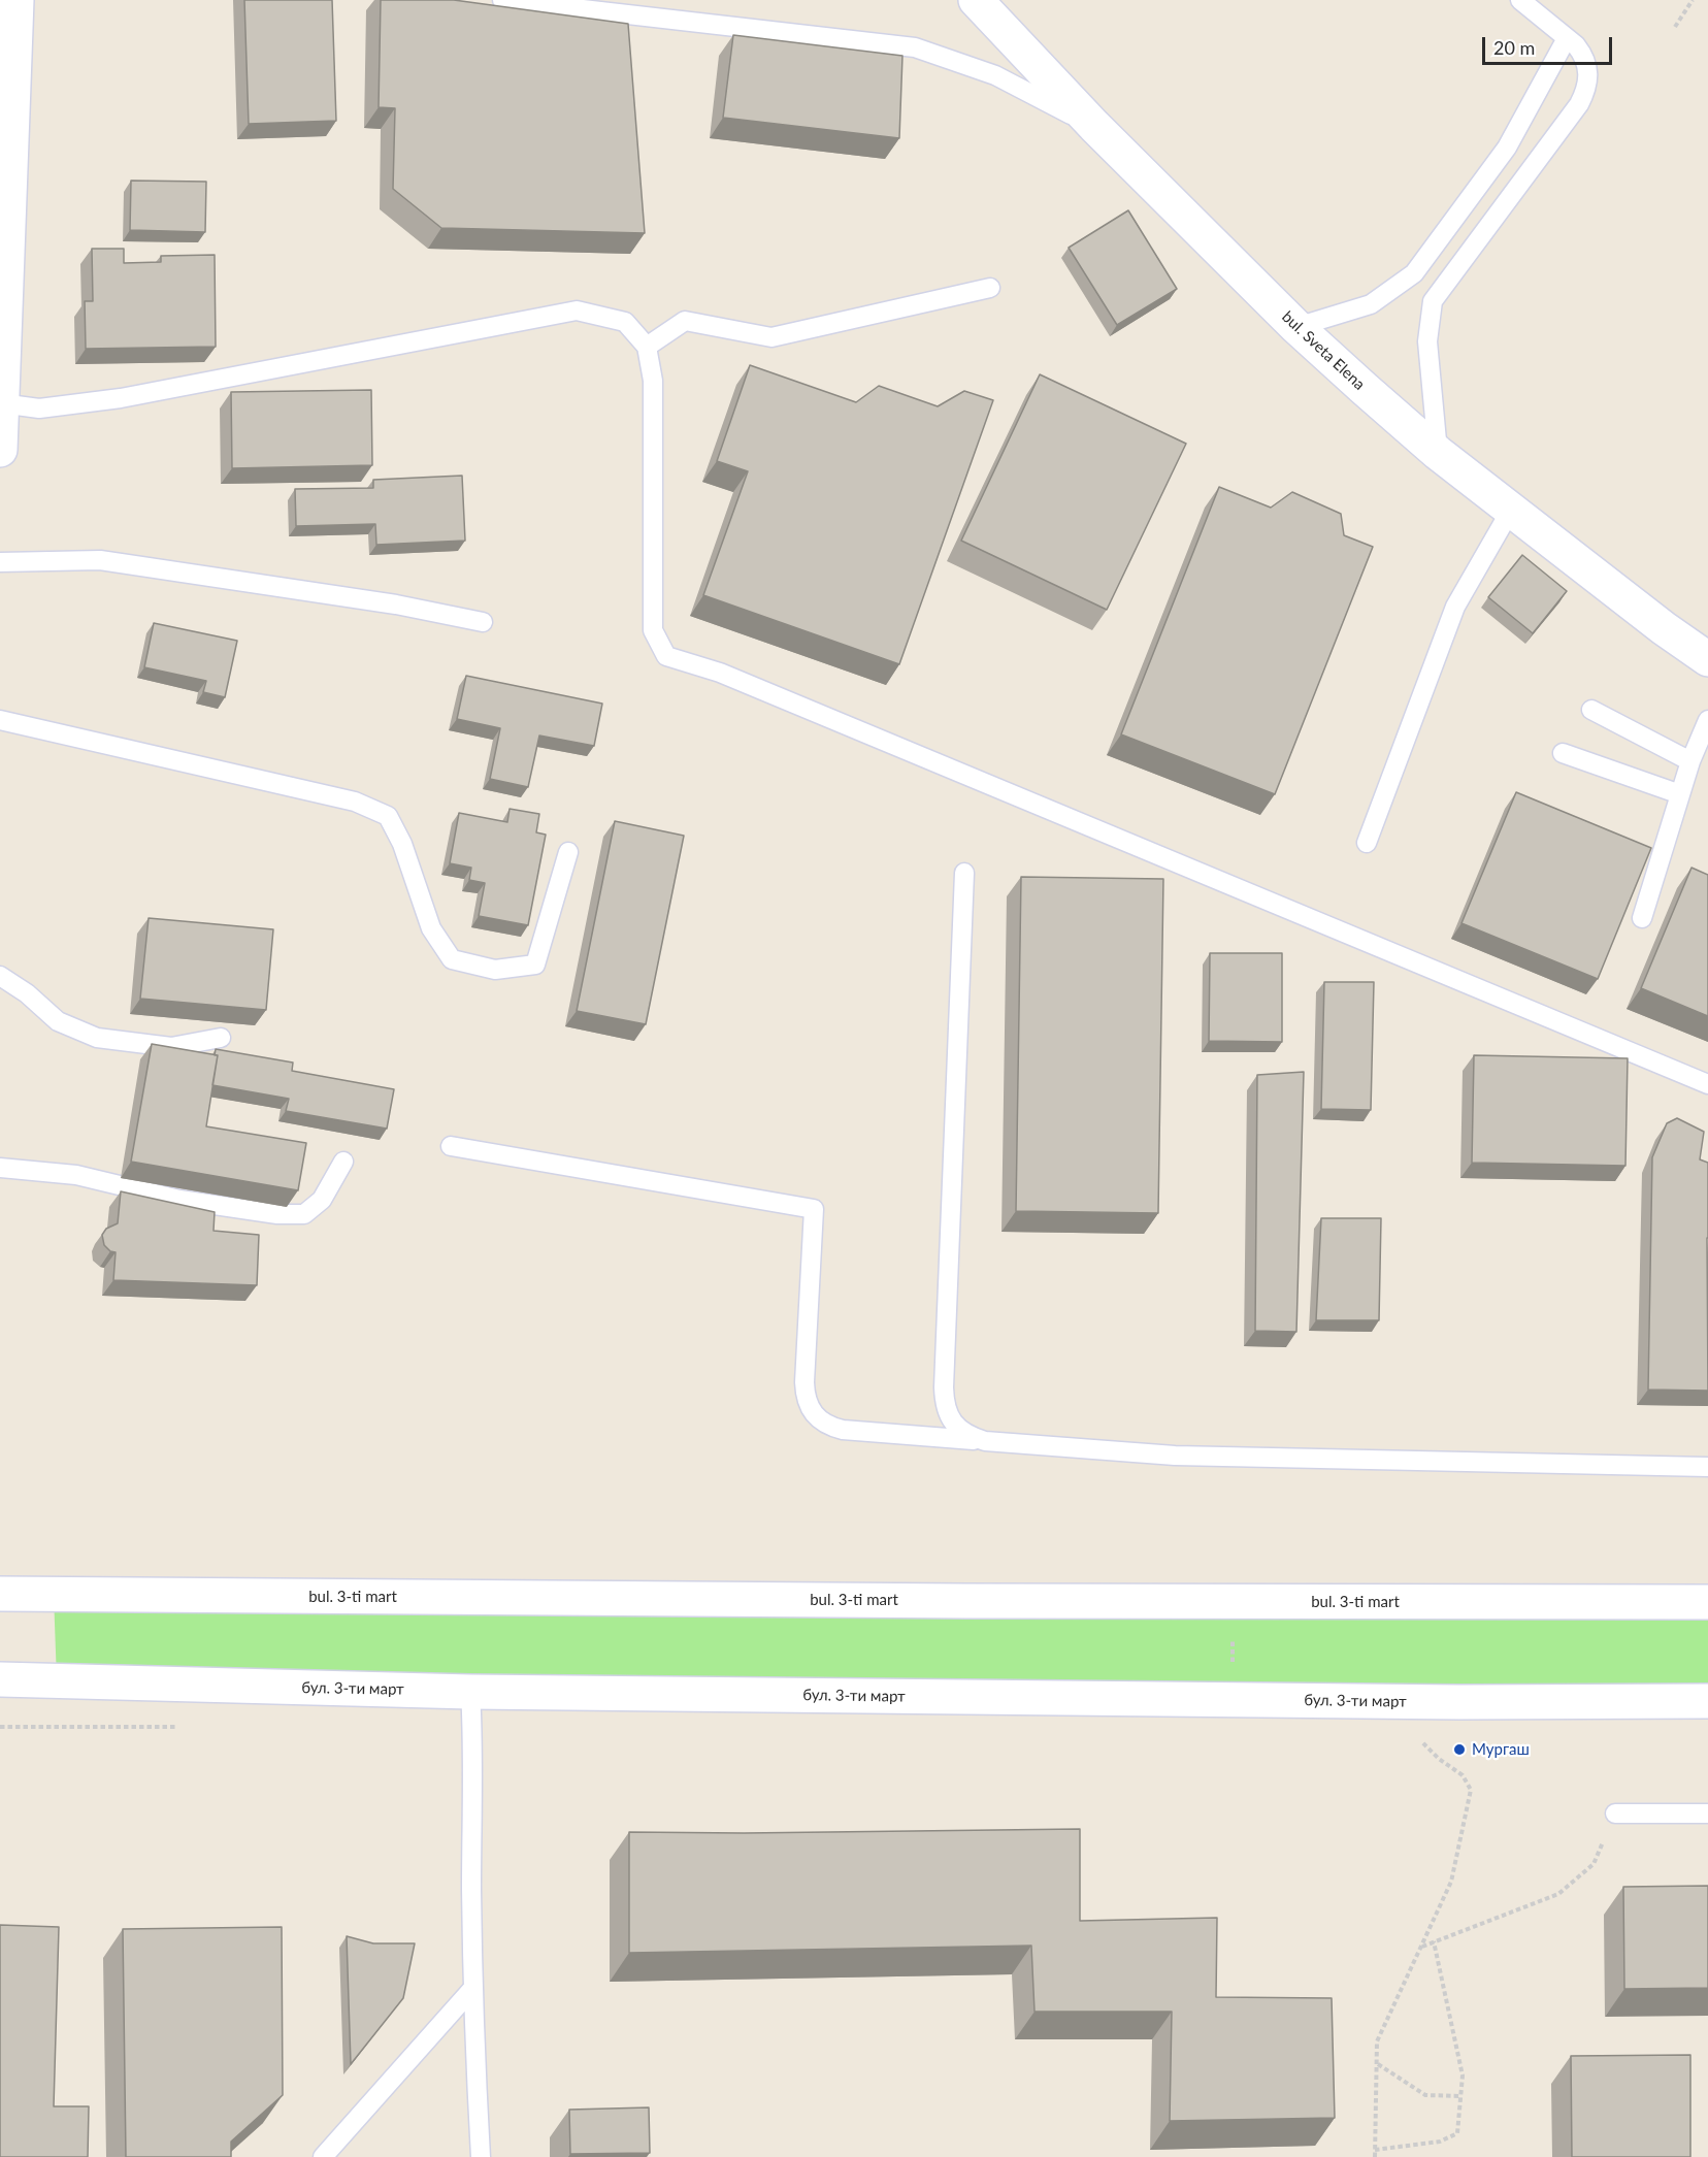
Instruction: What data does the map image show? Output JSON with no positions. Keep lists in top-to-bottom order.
{
  "streets": {
    "street": ["bul. Sveta Elena", "bul. 3-ti mart", "бул. 3-ти март"]
  },
  "places": ["Мургаш"],
  "scale_bar": "20 m"
}
